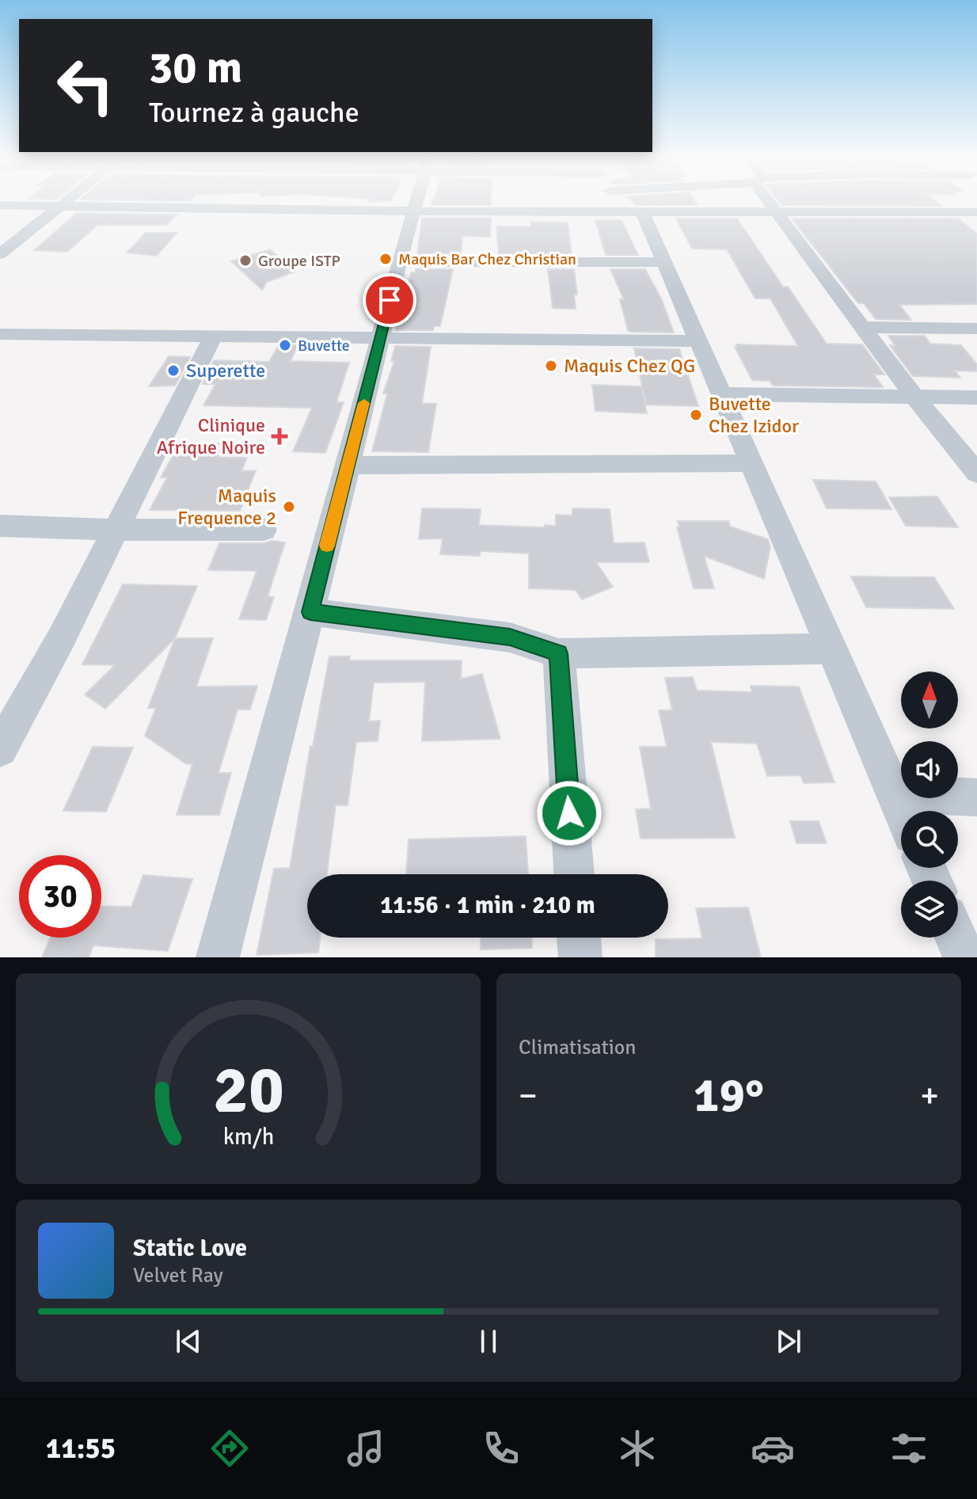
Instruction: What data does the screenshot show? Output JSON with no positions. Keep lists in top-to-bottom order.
{
  "places": {
    "other": [
      "Maquis Bar Chez Christian",
      "Groupe ISTP",
      "Buvette",
      "Maquis Chez QG",
      "Superette",
      "Buvette Chez Izidor",
      "Maquis Frequence 2"
    ],
    "health": ["Clinique Afrique Noire"]
  },
  "north": "top",
  "page": {
    "turn": ["30 m", "Tournez à gauche"],
    "limit": "30",
    "trip": "11:56 · 1 min · 210 m",
    "tile": "Climatisation",
    "heat": ["−", "19°", "+"],
    "song": ["Static Love", "Velvet Ray"],
    "tabs": "11:55",
    "gauge": ["20", "km/h"]
  }
}
